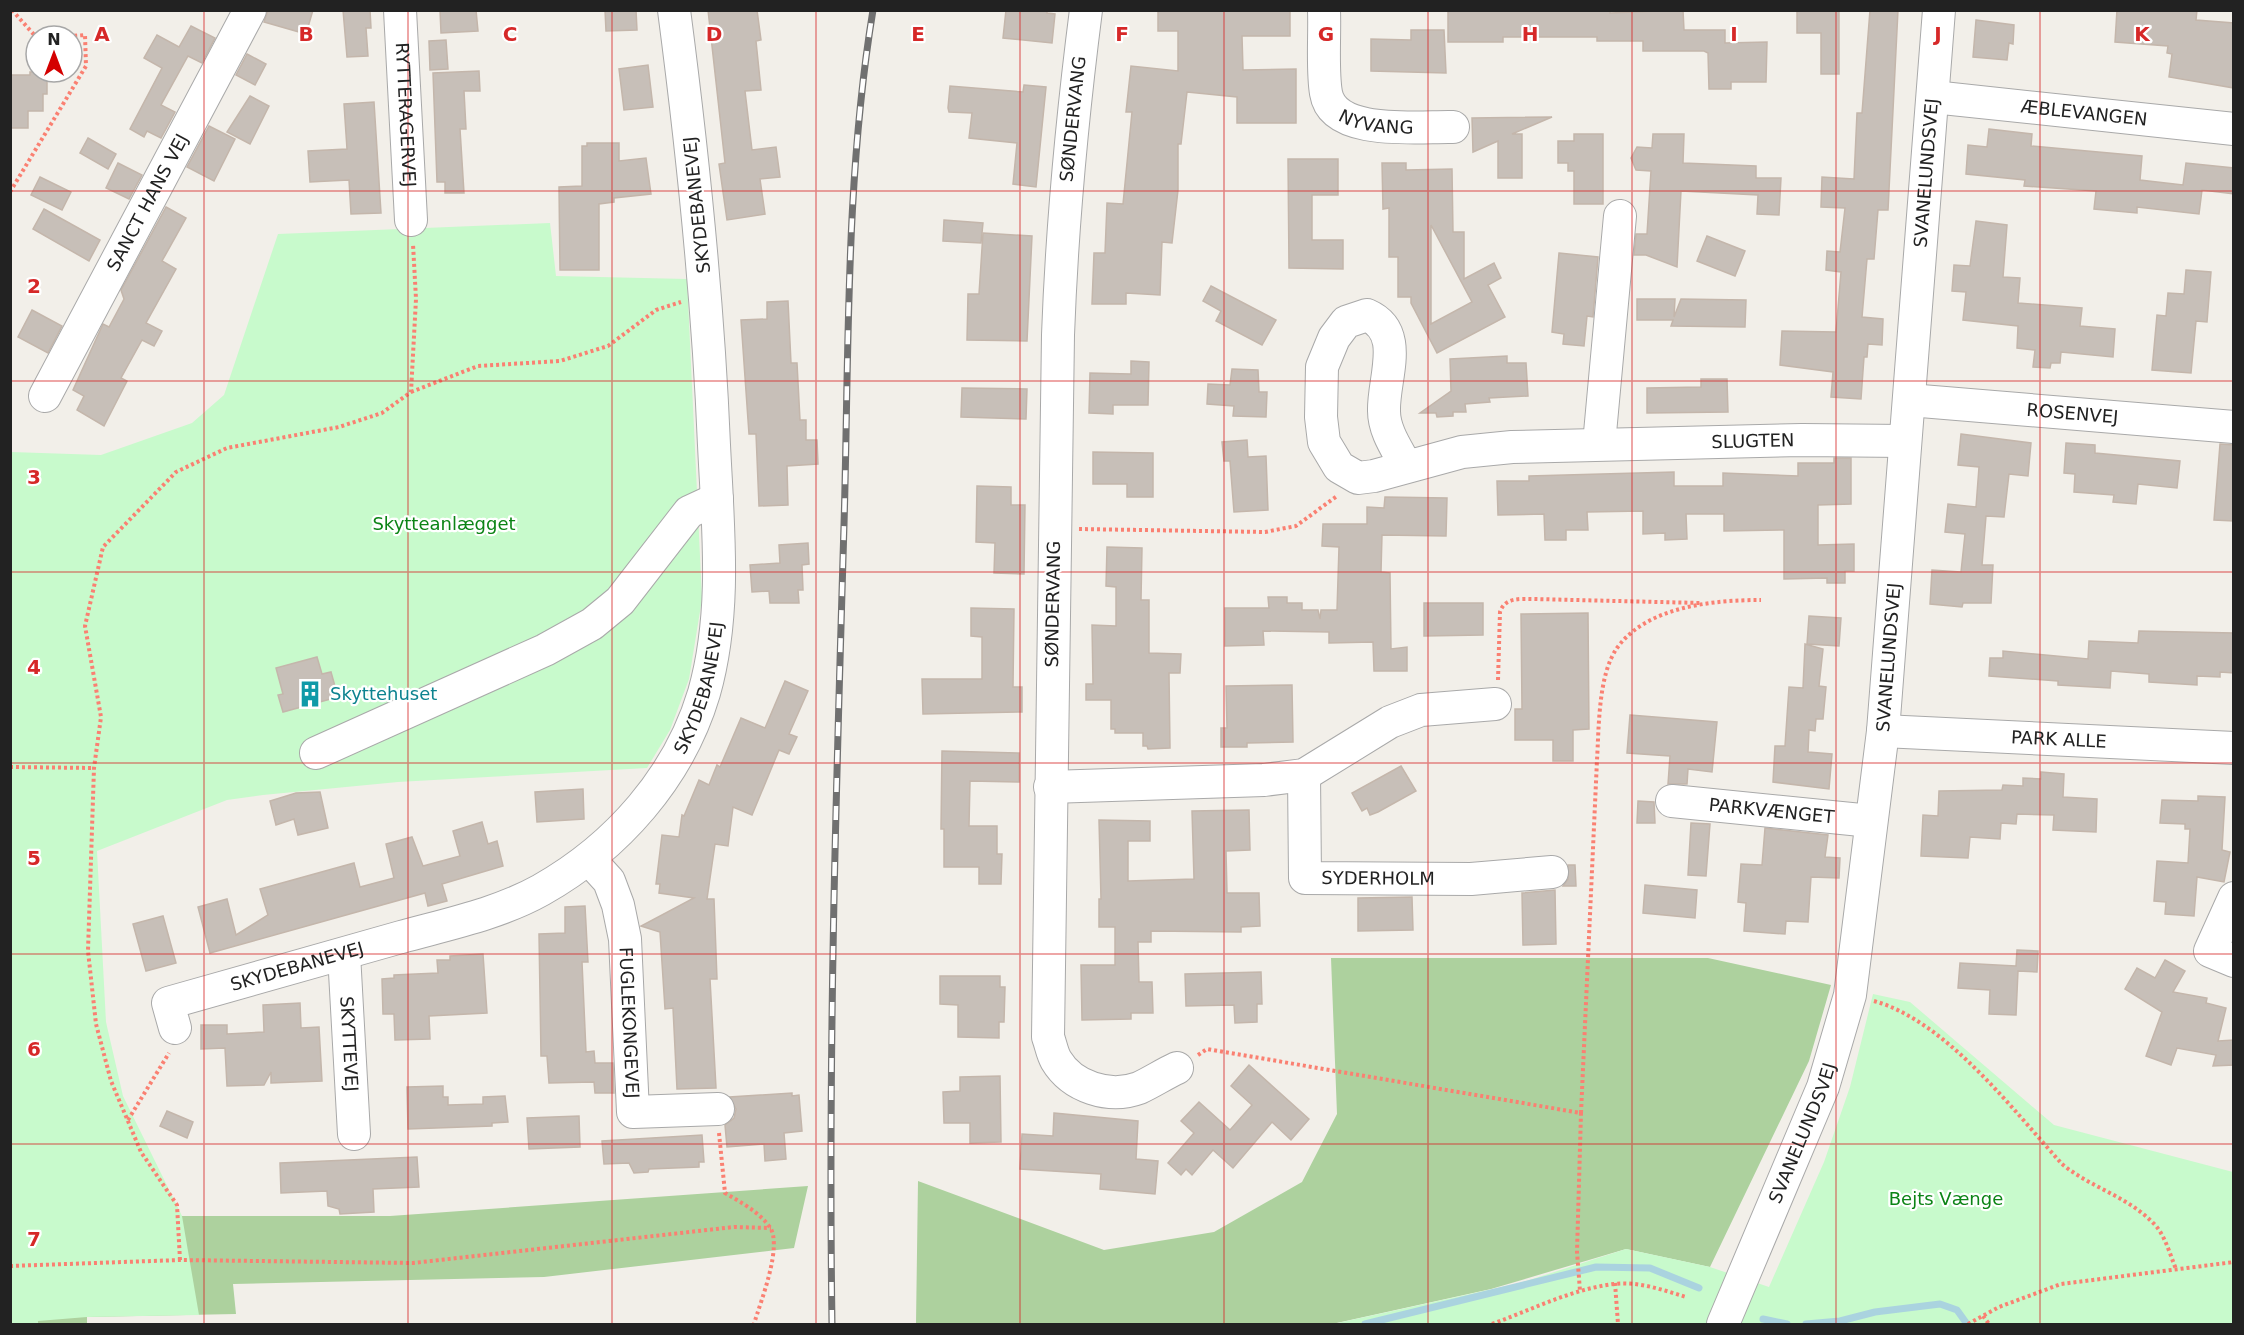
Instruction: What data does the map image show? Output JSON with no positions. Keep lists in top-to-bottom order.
{
  "streets": {
    "street": [
      "ÆBLEVANGEN",
      "RYTTERAGERVEJ",
      "NYVANG",
      "SØNDERVANG",
      "SVANELUNDSVEJ",
      "SANCT HANS VEJ",
      "SKYDEBANEVEJ",
      "ROSENVEJ",
      "SLUGTEN",
      "PARK ALLE",
      "PARKVÆNGET",
      "SYDERHOLM",
      "FUGLEKONGEVEJ",
      "SKYTTEVEJ"
    ]
  },
  "crossings": [
    ["ÆBLEVANGEN", "SVANELUNDSVEJ"],
    ["SVANELUNDSVEJ", "ROSENVEJ"],
    ["SVANELUNDSVEJ", "SLUGTEN"],
    ["SVANELUNDSVEJ", "PARK ALLE"],
    ["SVANELUNDSVEJ", "PARKVÆNGET"],
    ["SKYDEBANEVEJ", "FUGLEKONGEVEJ"],
    ["SKYDEBANEVEJ", "SKYTTEVEJ"]
  ],
  "parks": ["Skytteanlægget", "Bejts Vænge"],
  "places": {
    "building": ["Skyttehuset"]
  },
  "north": "top",
  "grid": {
    "columns": [
      "A",
      "B",
      "C",
      "D",
      "E",
      "F",
      "G",
      "H",
      "I",
      "J",
      "K"
    ],
    "rows": [
      "2",
      "3",
      "4",
      "5",
      "6",
      "7"
    ]
  }
}
